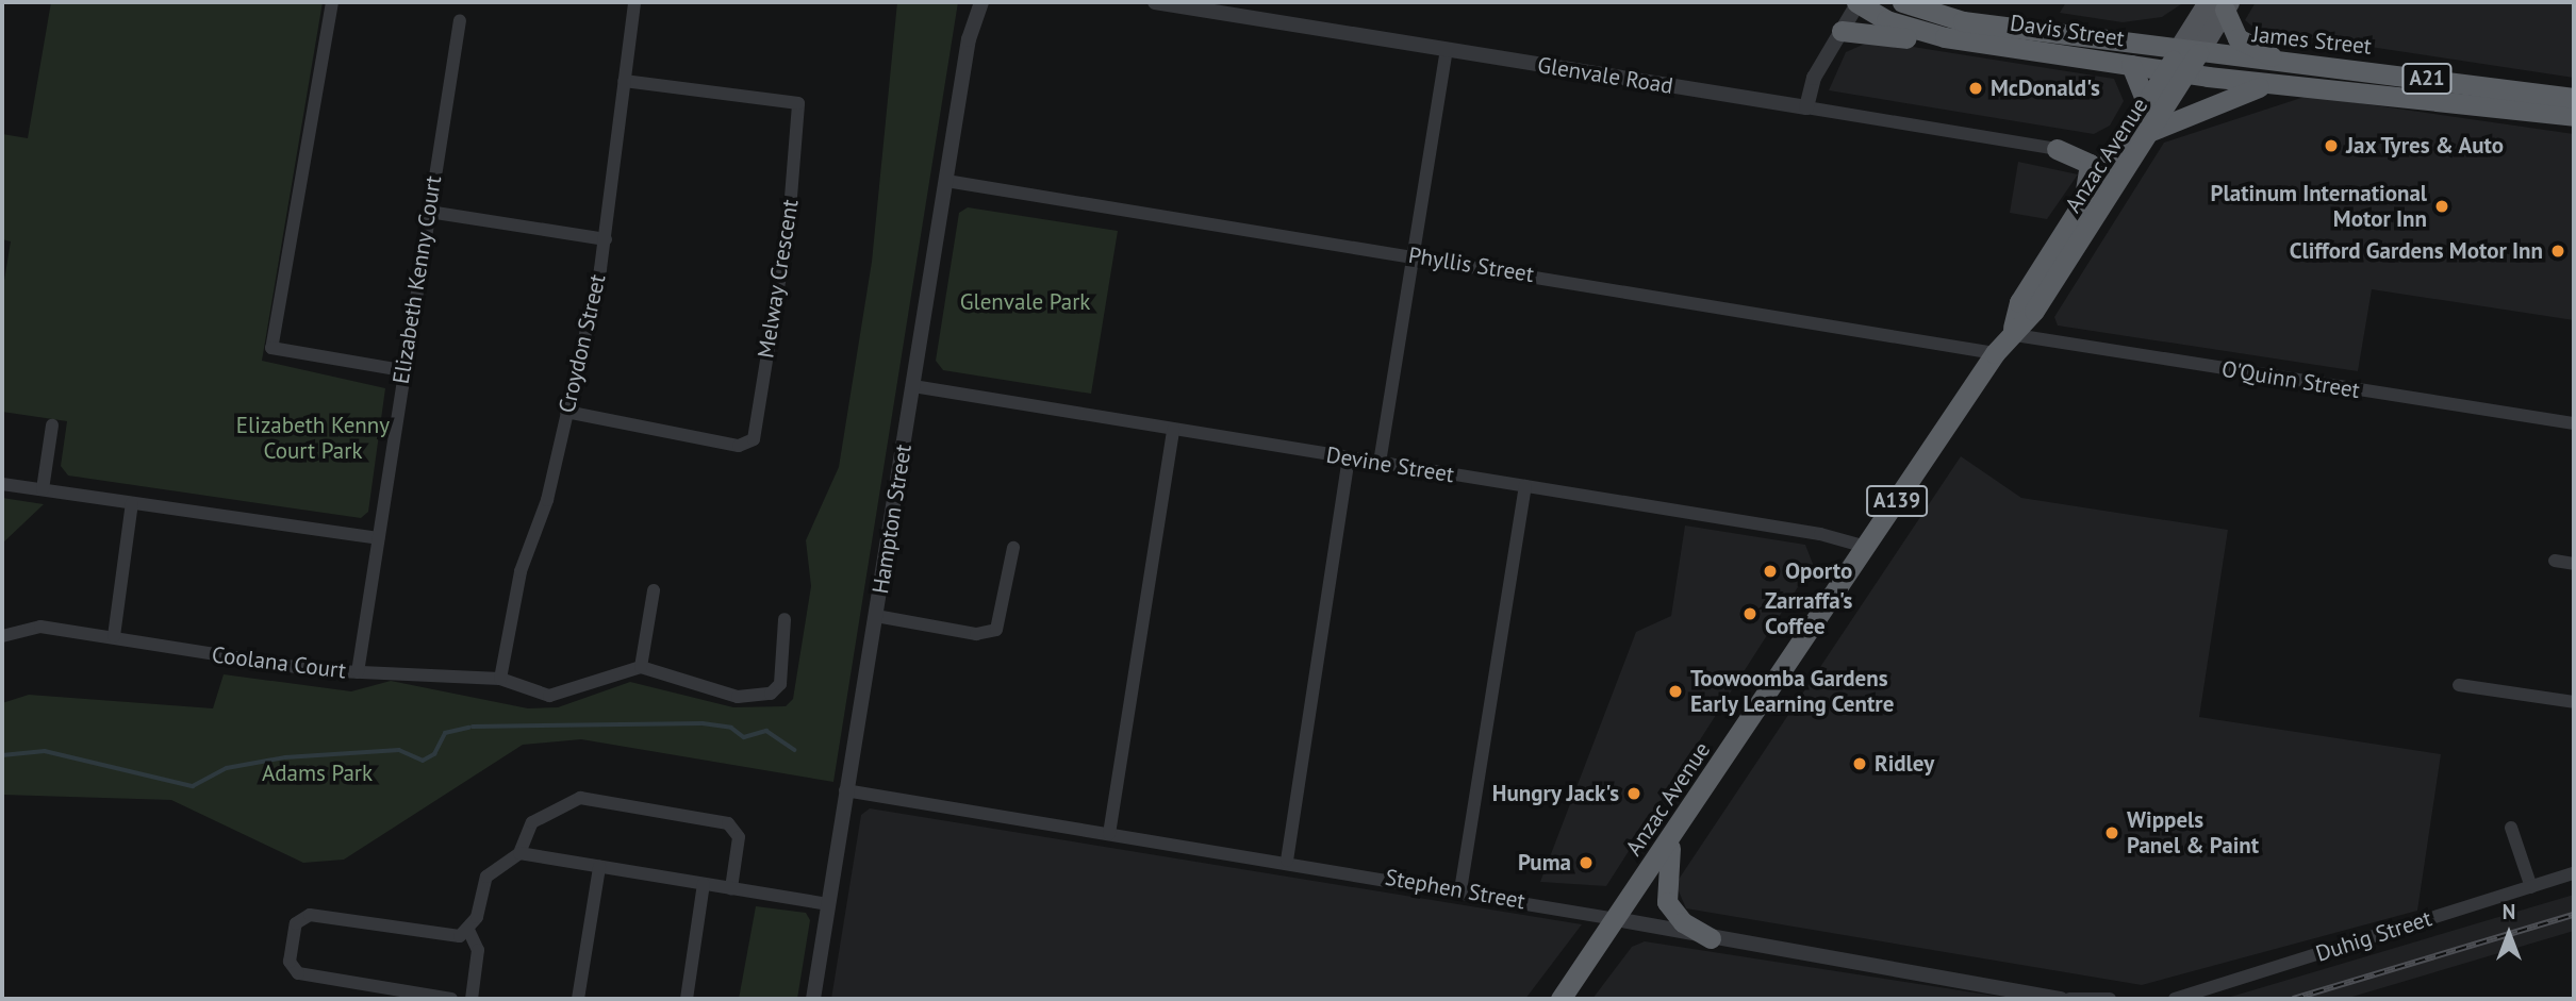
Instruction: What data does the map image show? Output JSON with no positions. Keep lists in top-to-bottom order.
{
  "streets": {
    "highway": [
      "Davis Street",
      "James Street",
      "A21",
      "Anzac Avenue",
      "A139"
    ],
    "street": [
      "Glenvale Road",
      "Phyllis Street",
      "Melway Crescent",
      "Elizabeth Kenny Court",
      "Croydon Street",
      "O'Quinn Street",
      "Devine Street",
      "Hampton Street",
      "Coolana Court",
      "Stephen Street",
      "Duhig Street"
    ]
  },
  "crossings": [
    ["Davis Street", "James Street"],
    ["Davis Street", "Anzac Avenue"],
    ["James Street", "Anzac Avenue"],
    ["Anzac Avenue", "Phyllis Street"],
    ["Anzac Avenue", "O'Quinn Street"],
    ["Anzac Avenue", "Devine Street"],
    ["Anzac Avenue", "Stephen Street"],
    ["Phyllis Street", "Hampton Street"],
    ["Melway Crescent", "Croydon Street"],
    ["Elizabeth Kenny Court", "Coolana Court"],
    ["Croydon Street", "Coolana Court"],
    ["Devine Street", "Hampton Street"],
    ["Hampton Street", "Stephen Street"]
  ],
  "parks": ["Glenvale Park", "Elizabeth Kenny Court Park", "Adams Park"],
  "places": [
    "McDonald's",
    "Jax Tyres & Auto",
    "Platinum International Motor Inn",
    "Clifford Gardens Motor Inn",
    "Oporto",
    "Zarraffa's Coffee",
    "Toowoomba Gardens Early Learning Centre",
    "Ridley",
    "Hungry Jack's",
    "Wippels Panel & Paint",
    "Puma"
  ],
  "north": "top"
}
